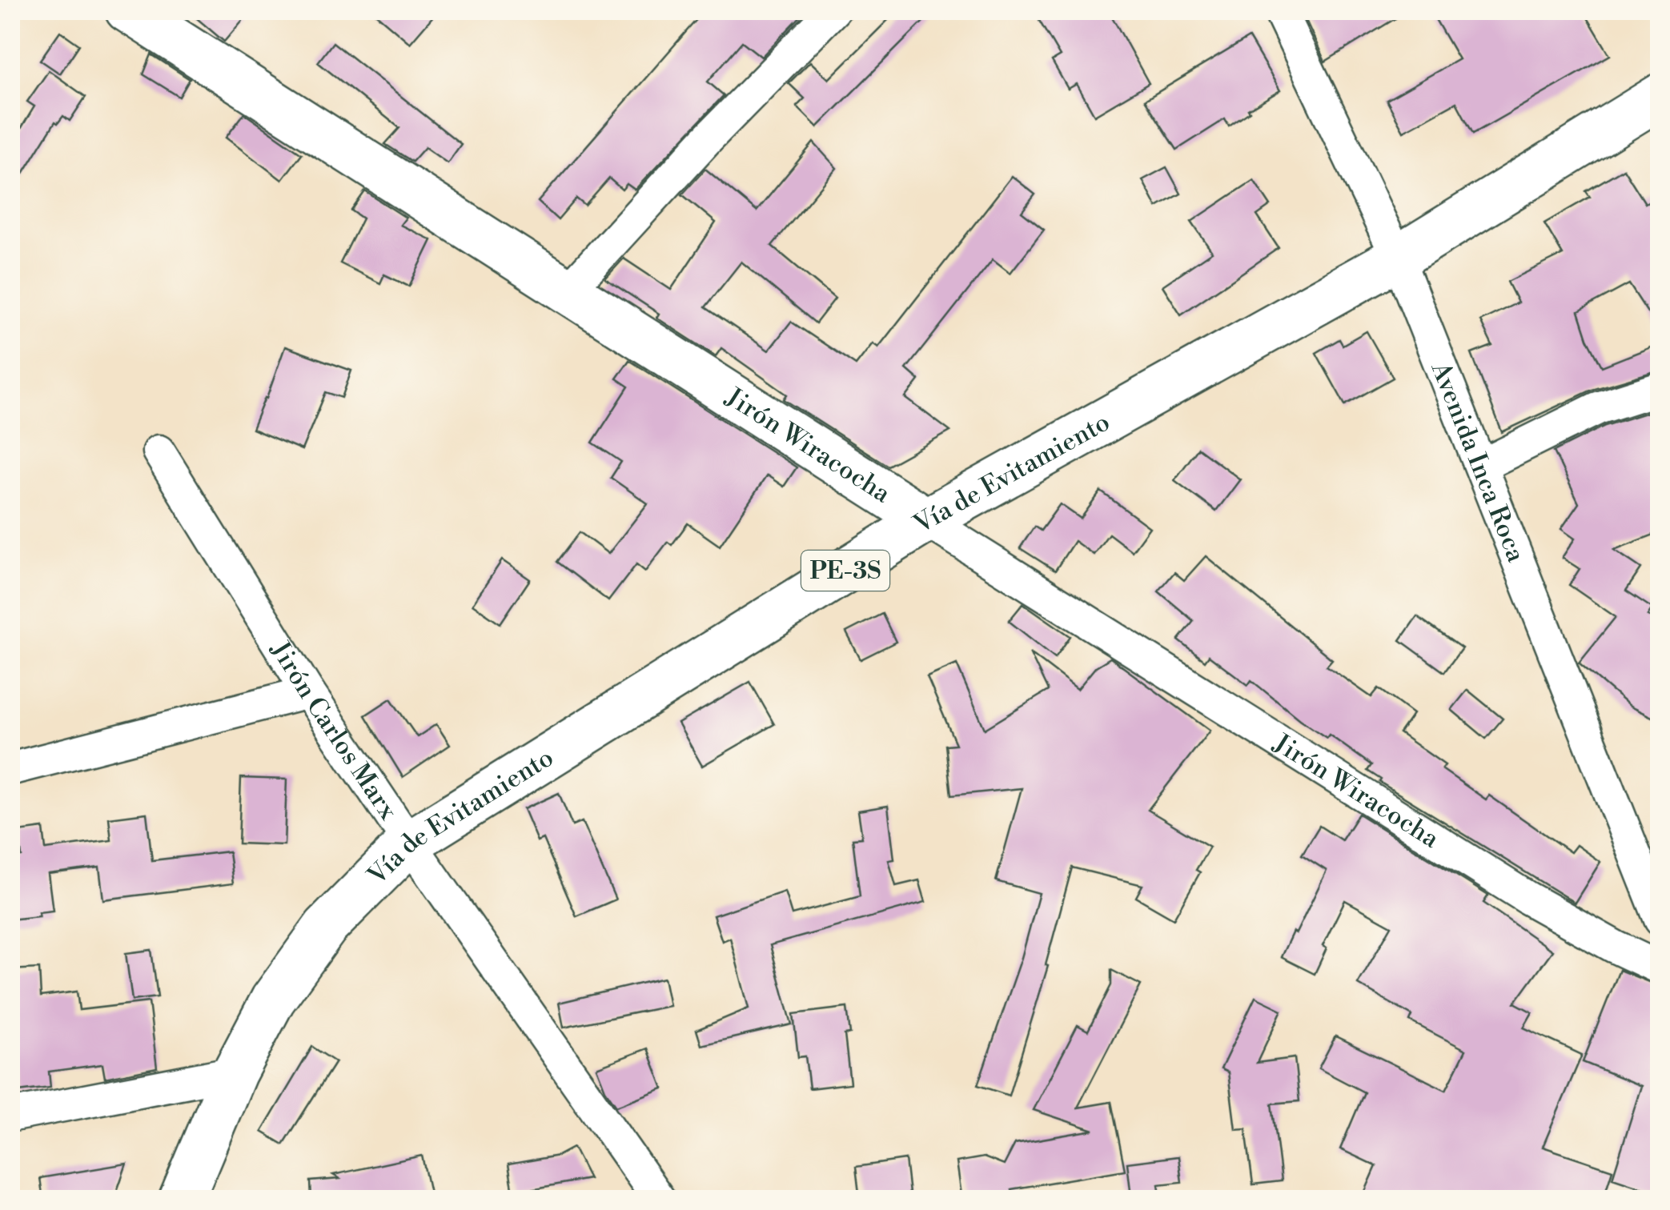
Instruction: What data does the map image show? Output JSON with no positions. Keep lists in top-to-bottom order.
{
  "streets": {
    "main road": ["Jirón Wiracocha", "Vía de Evitamiento", "PE-3S"],
    "street": ["Avenida Inca Roca", "Jirón Carlos Marx"]
  },
  "crossings": [
    ["Jirón Wiracocha", "Vía de Evitamiento"],
    ["Avenida Inca Roca", "Vía de Evitamiento"],
    ["Vía de Evitamiento", "Jirón Carlos Marx"]
  ]
}
